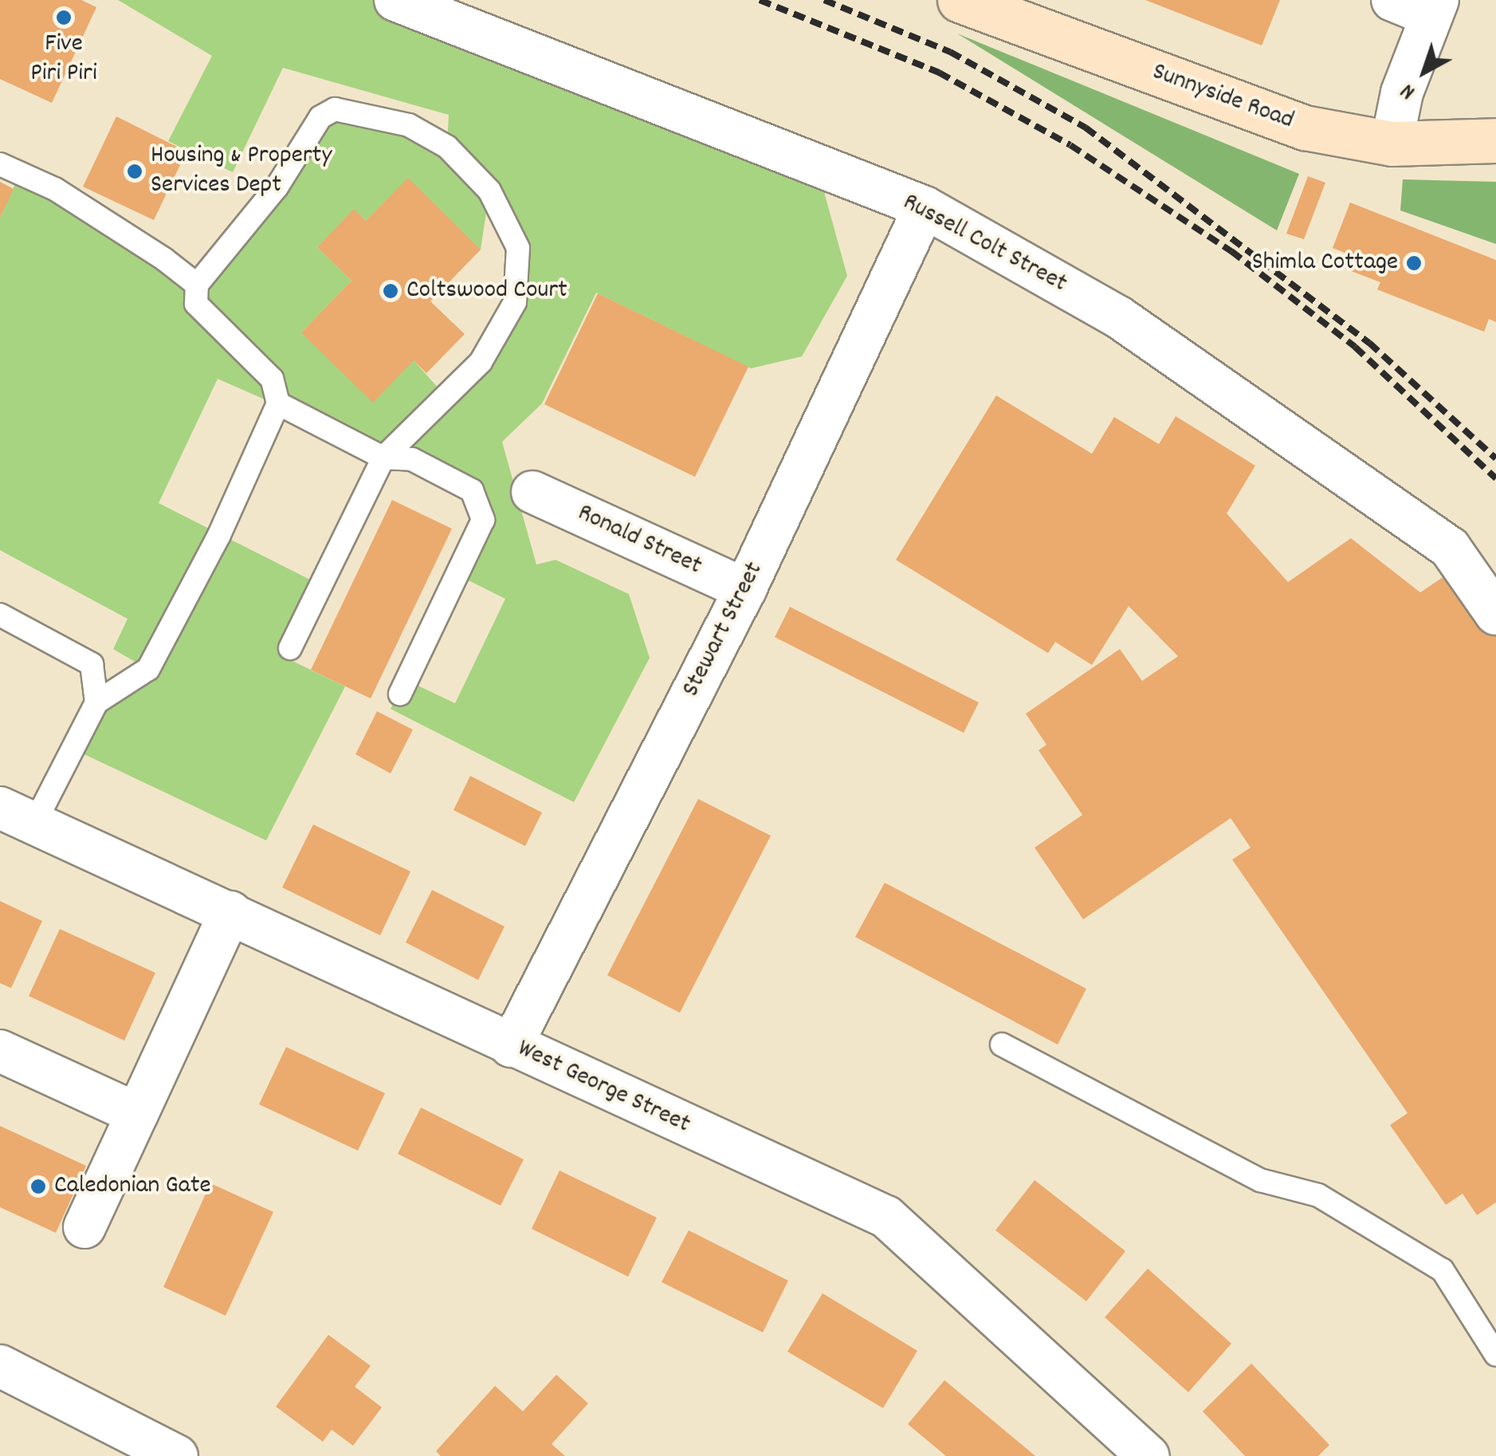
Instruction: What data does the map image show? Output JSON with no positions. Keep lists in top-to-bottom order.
{
  "streets": {
    "main road": ["Sunnyside Road"],
    "street": [
      "Russell Colt Street",
      "Ronald Street",
      "Stewart Street",
      "West George Street"
    ]
  },
  "crossings": [
    ["Russell Colt Street", "Stewart Street"],
    ["Ronald Street", "Stewart Street"],
    ["Stewart Street", "West George Street"]
  ],
  "places": [
    "Five Piri Piri",
    "Housing & Property Services Dept",
    "Shimla Cottage",
    "Coltswood Court",
    "Caledonian Gate"
  ],
  "north": "bottom left"
}
